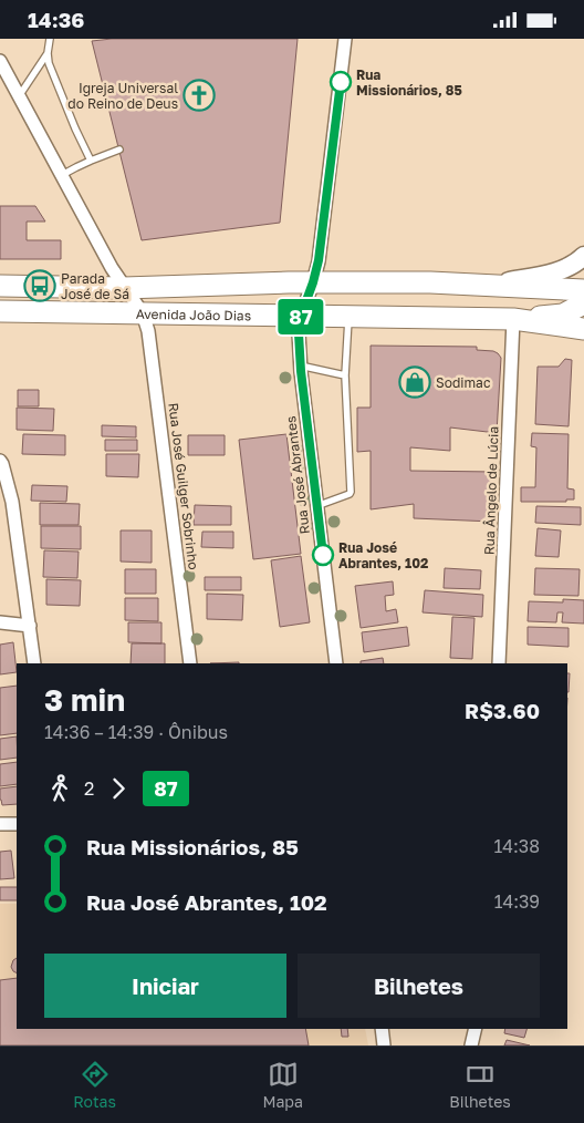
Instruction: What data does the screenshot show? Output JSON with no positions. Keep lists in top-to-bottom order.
{
  "streets": {
    "main road": ["Avenida João Dias"],
    "street": ["Rua José Abrantes", "Rua José Guilger Sobrinho", "Rua Ângelo de Lúcia"]
  },
  "crossings": [
    ["Avenida João Dias", "Rua José Abrantes"],
    ["Avenida João Dias", "Rua José Guilger Sobrinho"],
    ["Avenida João Dias", "Rua Ângelo de Lúcia"]
  ],
  "places": {
    "other": ["Rua Missionários, 85", "Rua José Abrantes, 102"],
    "church": ["Igreja Universal do Reino de Deus"],
    "bus stop": ["Parada José de Sá"],
    "shop": ["Sodimac"]
  },
  "lines": ["bus line 87"],
  "page": {
    "status": "14:36",
    "on_map": "87",
    "heading": ["3 min", "14:36 – 14:39 · Ônibus", "R$3.60"],
    "legs": ["2", "87"],
    "list": [
      {
        "name": "Rua Missionários, 85",
        "value": "14:38"
      },
      {
        "name": "Rua José Abrantes, 102",
        "value": "14:39"
      }
    ],
    "buttons": ["Iniciar", "Bilhetes"],
    "tabs": ["Rotas", "Mapa", "Bilhetes"]
  }
}
